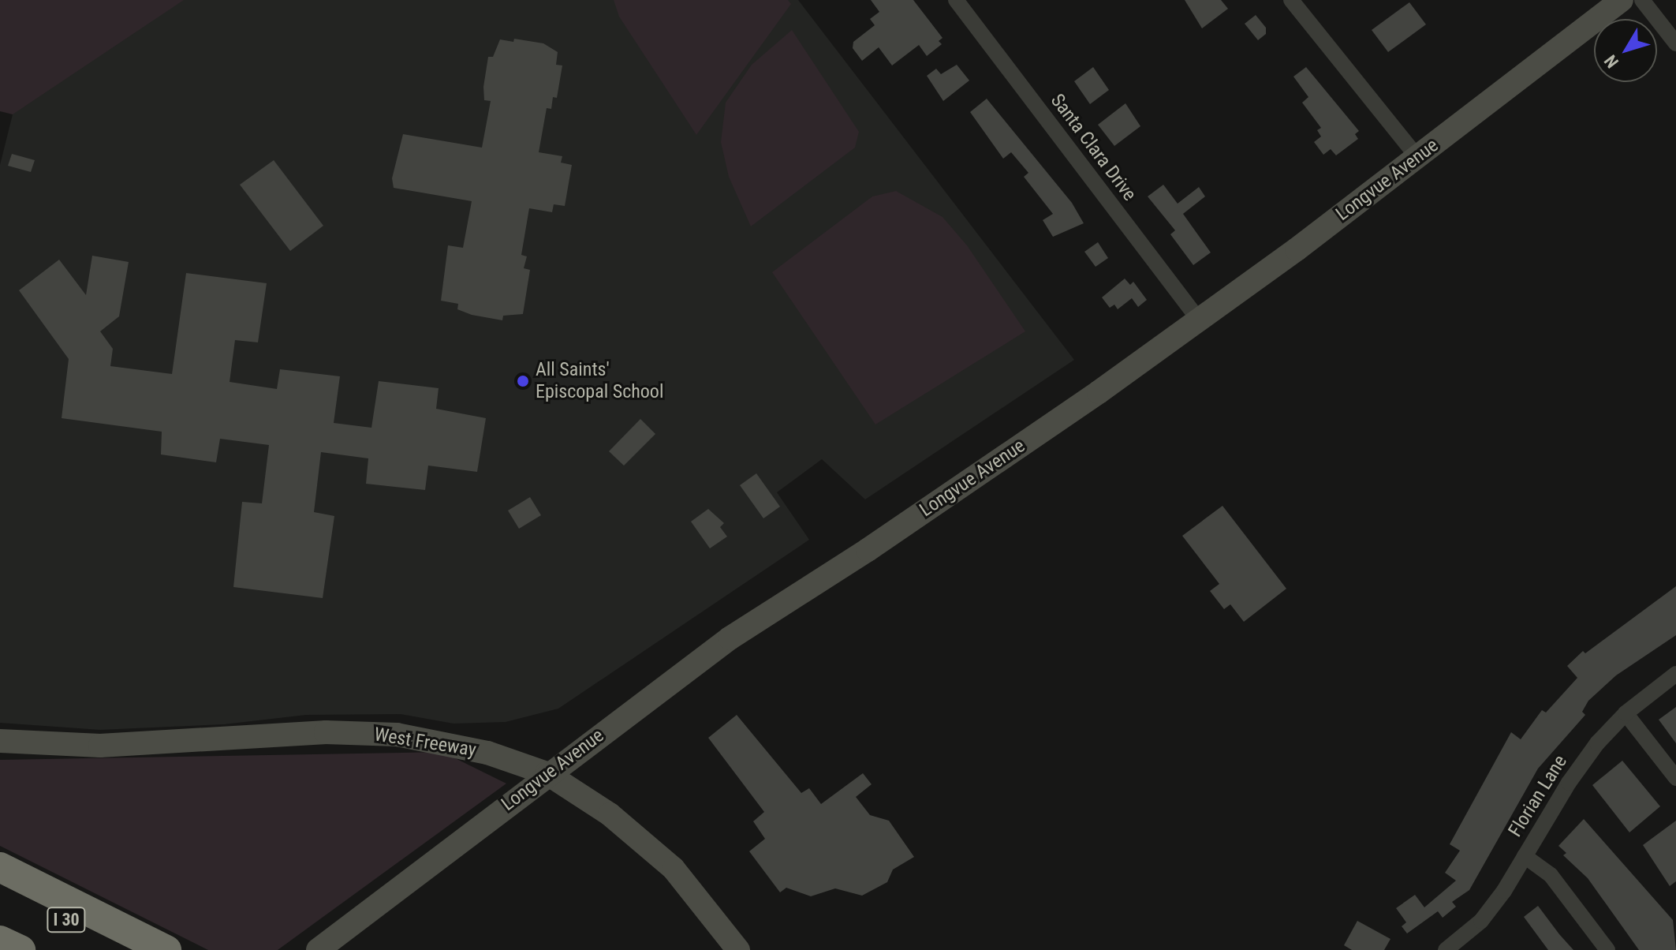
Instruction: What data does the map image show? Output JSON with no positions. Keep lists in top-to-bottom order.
{
  "streets": {
    "highway": ["I 30"],
    "main road": ["Longvue Avenue", "West Freeway"],
    "street": ["Santa Clara Drive", "Florian Lane"]
  },
  "crossings": [
    ["Santa Clara Drive", "Longvue Avenue"],
    ["Longvue Avenue", "West Freeway"]
  ],
  "places": ["All Saints' Episcopal School"],
  "north": "bottom left"
}
